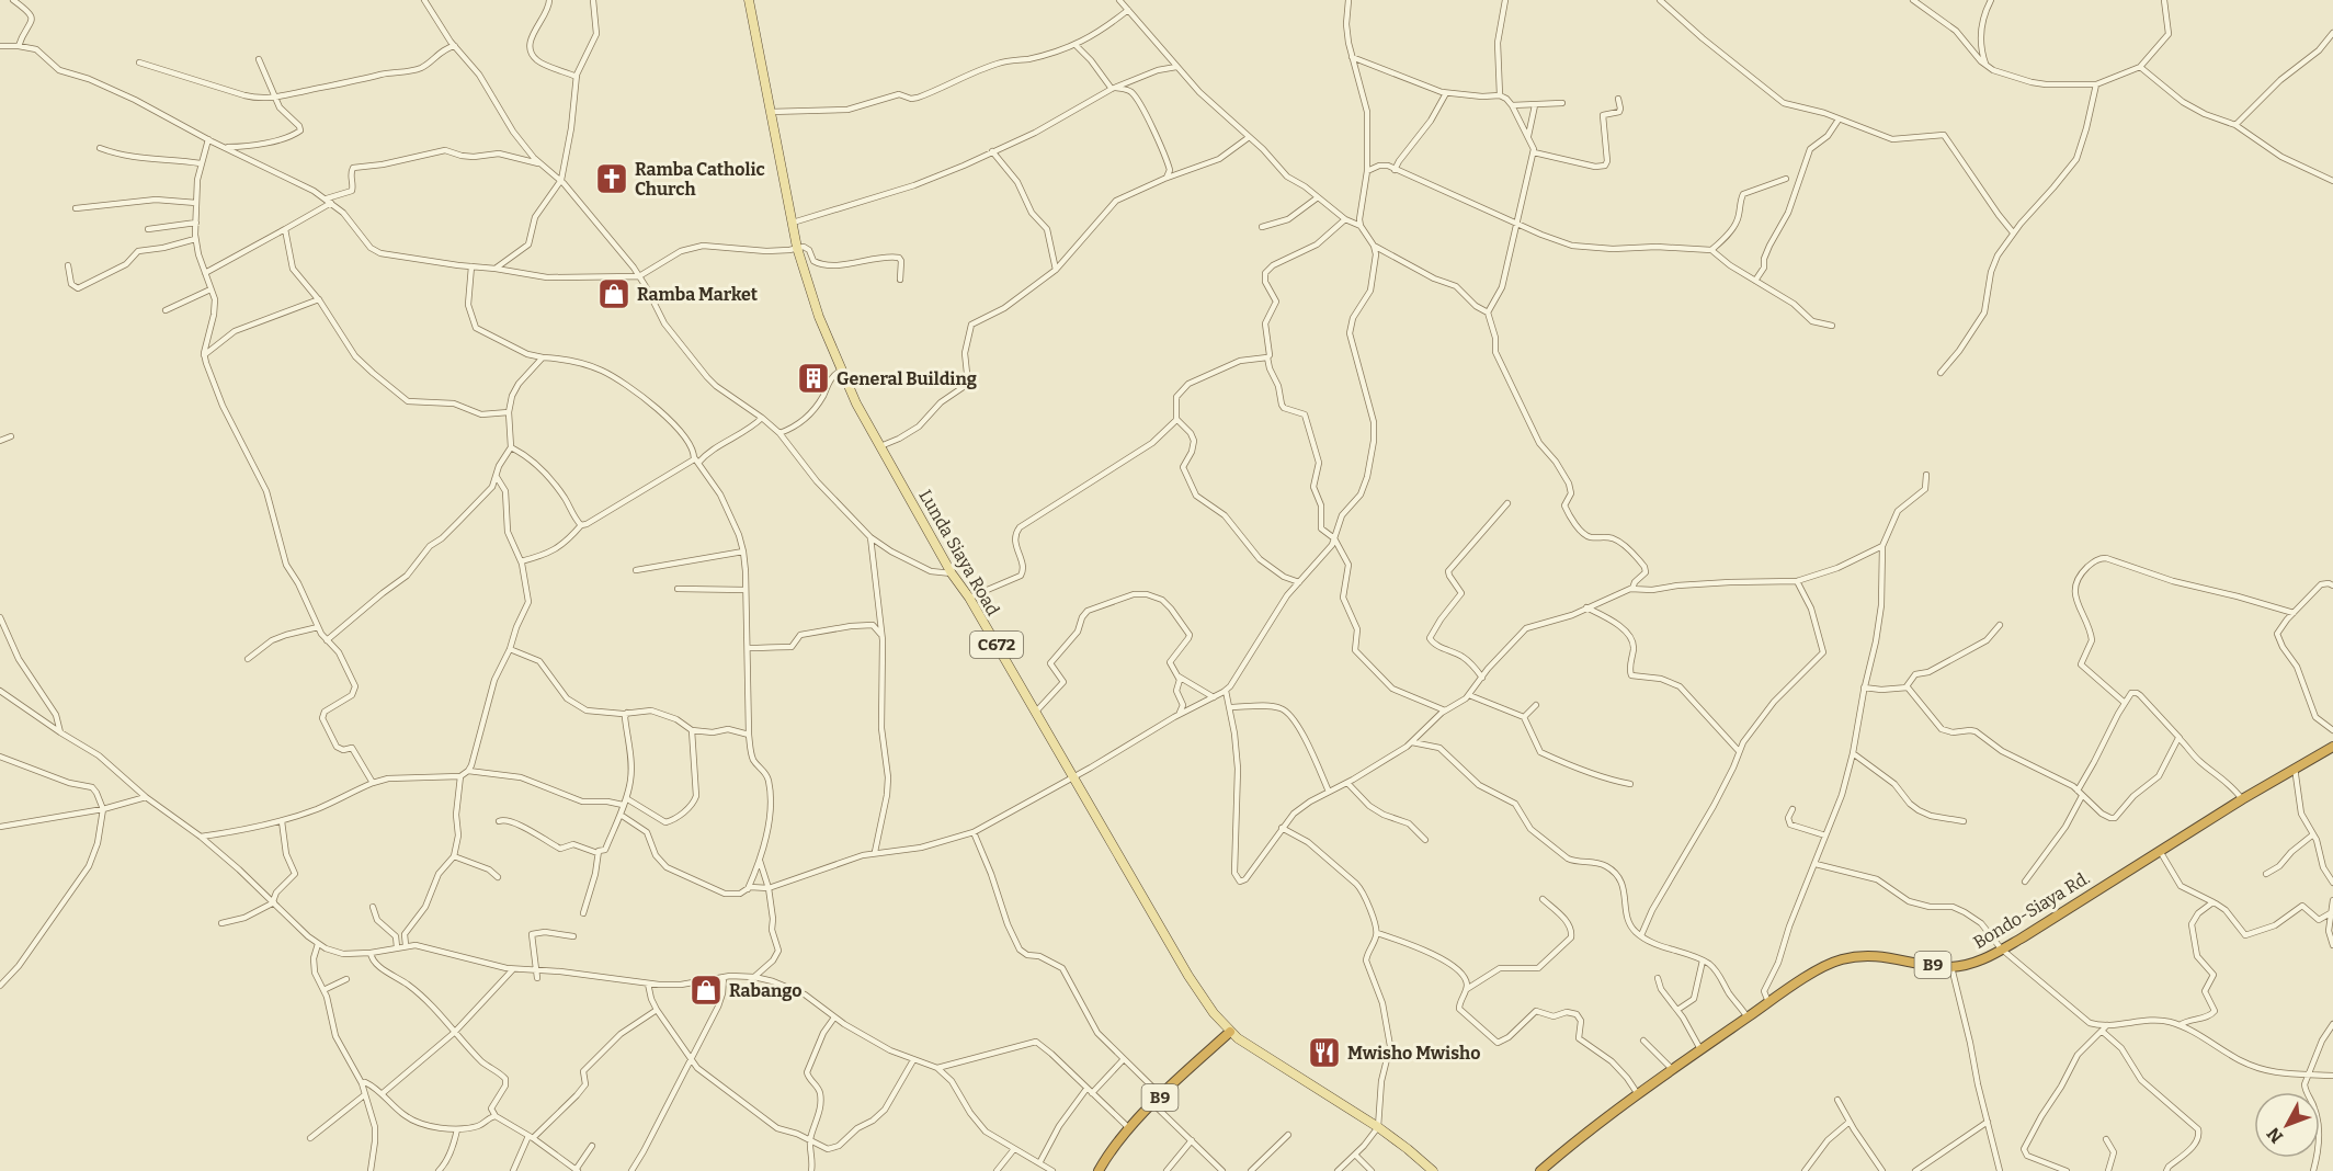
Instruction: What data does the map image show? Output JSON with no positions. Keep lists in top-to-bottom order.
{
  "streets": {
    "highway": ["Bondo-Siaya Rd.", "B9"],
    "main road": ["Lunda Siaya Road", "C672"]
  },
  "crossings": [
    ["Lunda Siaya Road", "B9"]
  ],
  "places": {
    "church": ["Ramba Catholic Church"],
    "shop": ["Ramba Market", "Rabango"],
    "building": ["General Building"],
    "restaurant": ["Mwisho Mwisho"]
  },
  "north": "bottom left"
}
